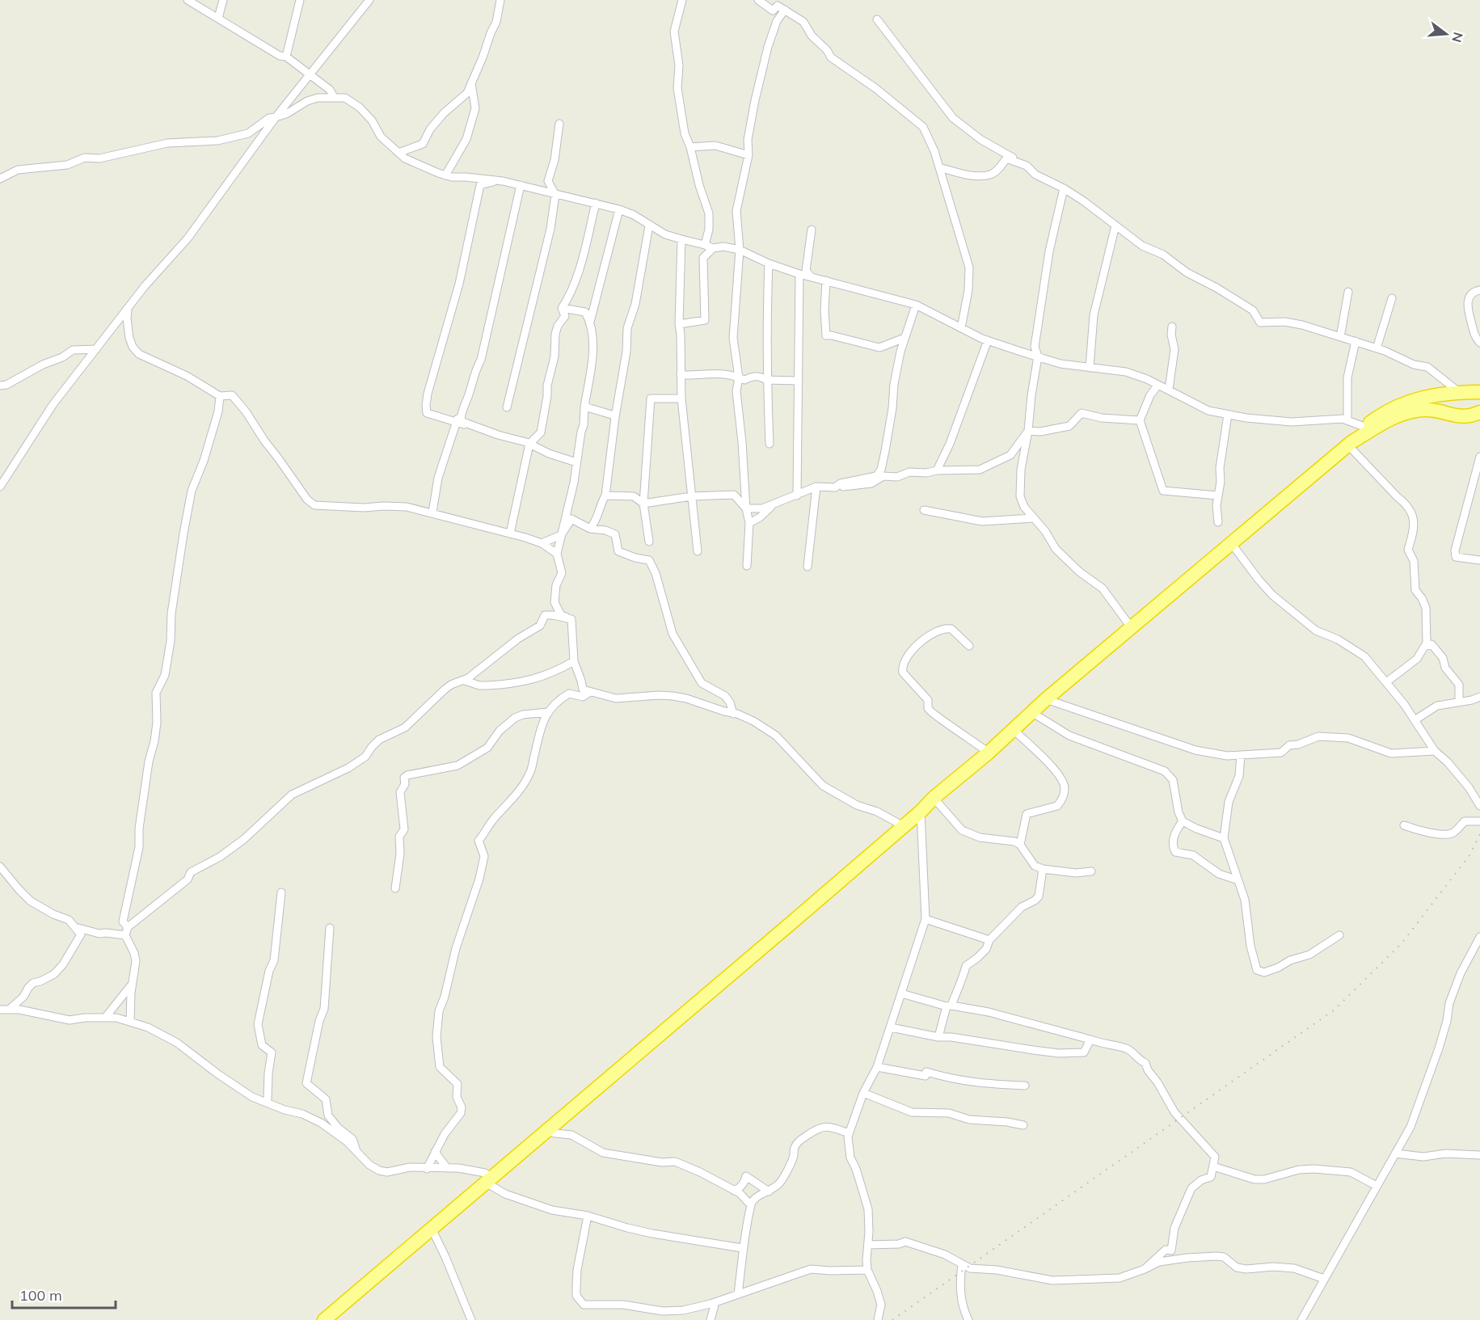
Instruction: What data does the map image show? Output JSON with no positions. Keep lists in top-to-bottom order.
{
  "scale_bar": "100 m",
  "north": "right"
}
